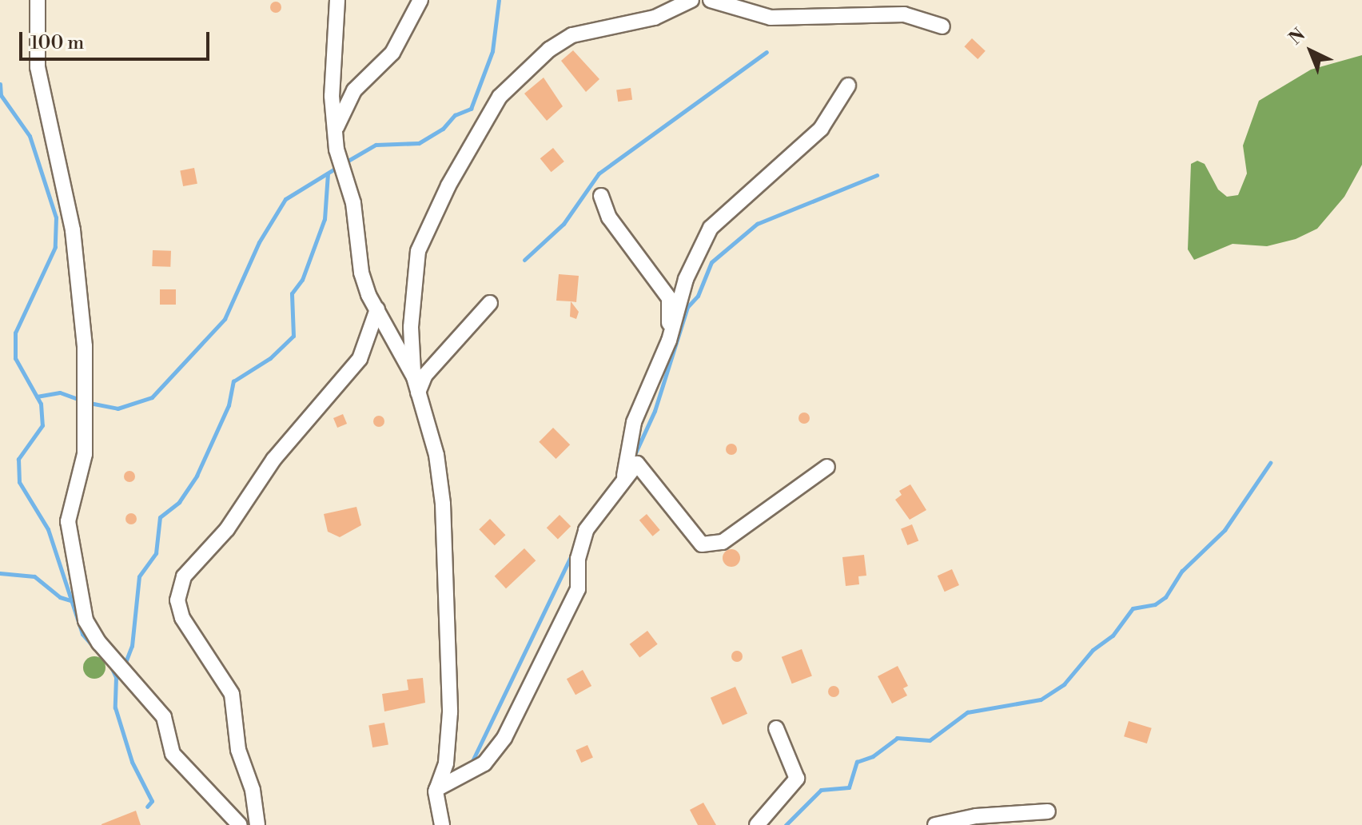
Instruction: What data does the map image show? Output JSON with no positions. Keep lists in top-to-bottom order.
{
  "scale_bar": "100 m",
  "north": "top left"
}
